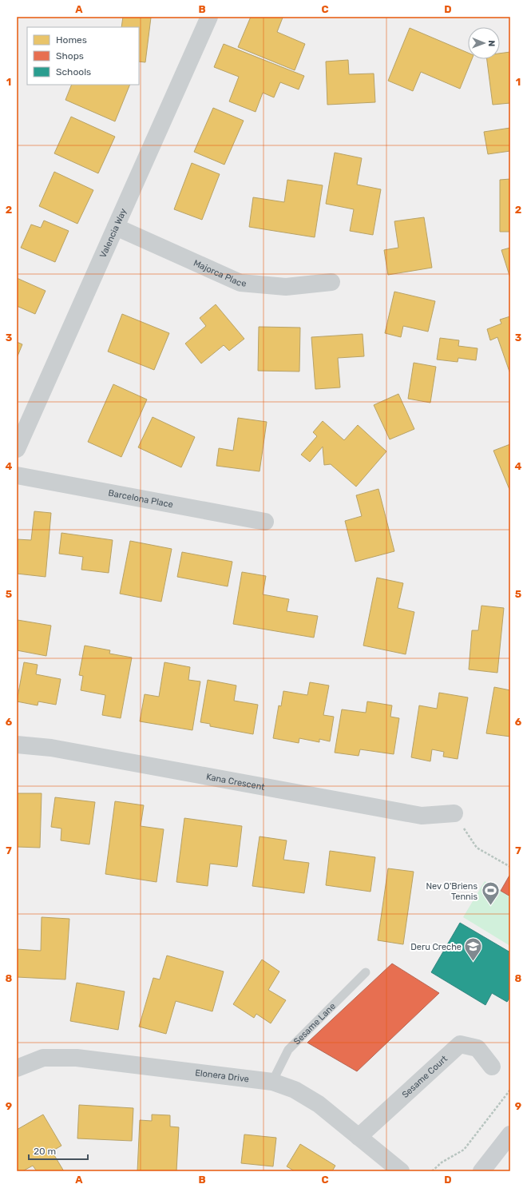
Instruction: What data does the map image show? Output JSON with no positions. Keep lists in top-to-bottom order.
{
  "streets": {
    "street": [
      "Valencia Way",
      "Majorca Place",
      "Barcelona Place",
      "Kana Crescent",
      "Elonera Drive",
      "Sesame Court"
    ],
    "lane": ["Sesame Lane"]
  },
  "crossings": [
    ["Valencia Way", "Majorca Place"],
    ["Sesame Lane", "Elonera Drive"],
    ["Elonera Drive", "Sesame Court"]
  ],
  "places": {
    "sports": ["Nev O'Briens Tennis"],
    "school or university": ["Deru Creche"]
  },
  "legend": ["Homes", "Shops", "Schools"],
  "scale_bar": "20 m",
  "north": "right",
  "grid": {
    "columns": [
      "A",
      "B",
      "C",
      "D"
    ],
    "rows": [
      "1",
      "2",
      "3",
      "4",
      "5",
      "6",
      "7",
      "8",
      "9"
    ]
  }
}
